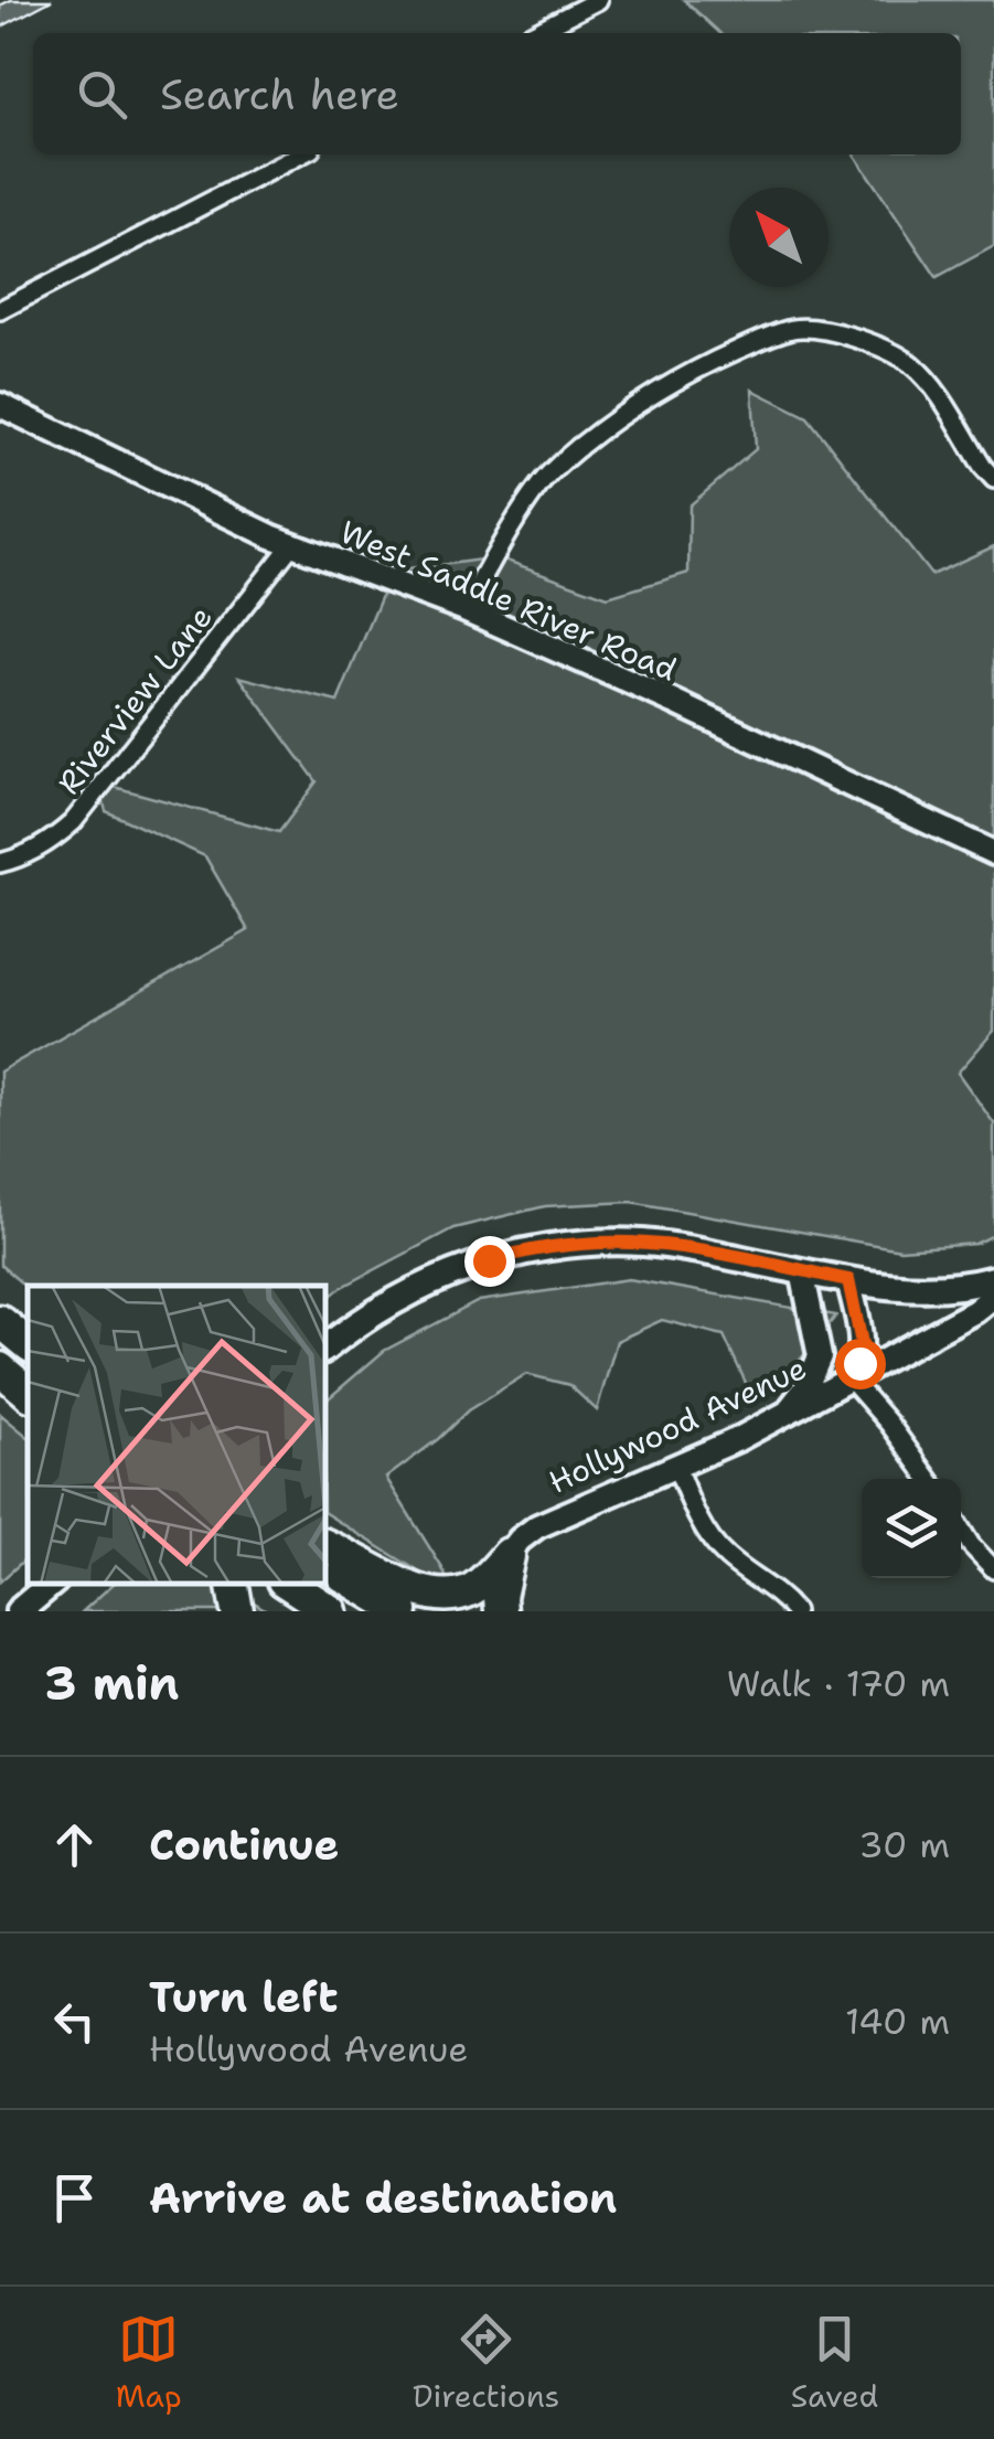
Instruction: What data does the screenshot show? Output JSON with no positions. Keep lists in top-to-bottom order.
{
  "streets": {
    "street": ["West Saddle River Road", "Riverview Lane", "Hollywood Avenue"]
  },
  "crossings": [
    ["West Saddle River Road", "Riverview Lane"]
  ],
  "north": "top left",
  "page": {
    "search": "Search here",
    "heading": ["3 min", "Walk · 170 m"],
    "list": [
      ["Continue", "30 m"],
      ["Turn left", "Hollywood Avenue", "140 m"],
      "Arrive at destination"
    ],
    "nav": ["Map", "Directions", "Saved"]
  }
}
